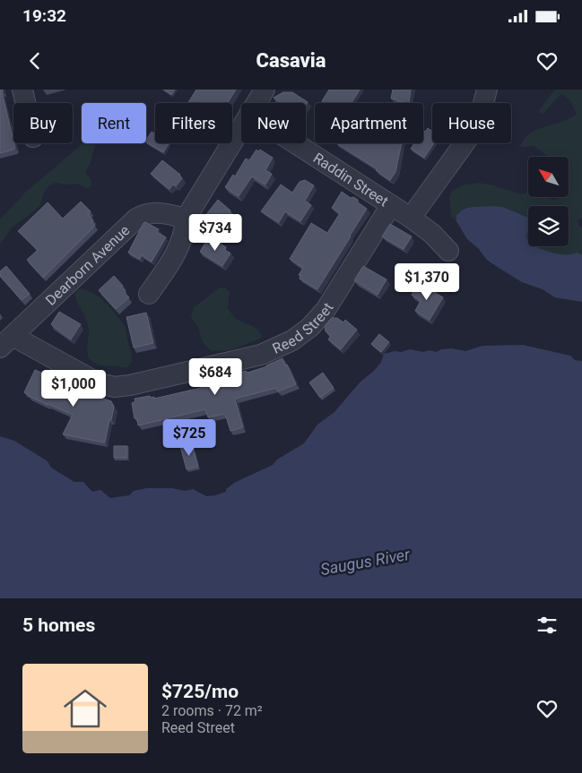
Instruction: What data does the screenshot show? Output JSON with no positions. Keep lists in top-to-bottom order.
{
  "streets": {
    "street": ["Raddin Street", "Dearborn Avenue", "Reed Street"]
  },
  "crossings": [
    ["Raddin Street", "Reed Street"],
    ["Dearborn Avenue", "Reed Street"]
  ],
  "water": ["Saugus River"],
  "north": "top left",
  "page": {
    "status": "19:32",
    "header": "Casavia",
    "chip": [
      "Buy",
      "Rent",
      "Filters",
      "New",
      "Apartment",
      "House"
    ],
    "price": [
      "$734",
      "$1,370",
      "$684",
      "$1,000",
      "$725"
    ],
    "heading": "5 homes",
    "list": [
      {
        "name": "$725/mo",
        "note": "2 rooms · 72 m² · Reed Street"
      }
    ]
  }
}
